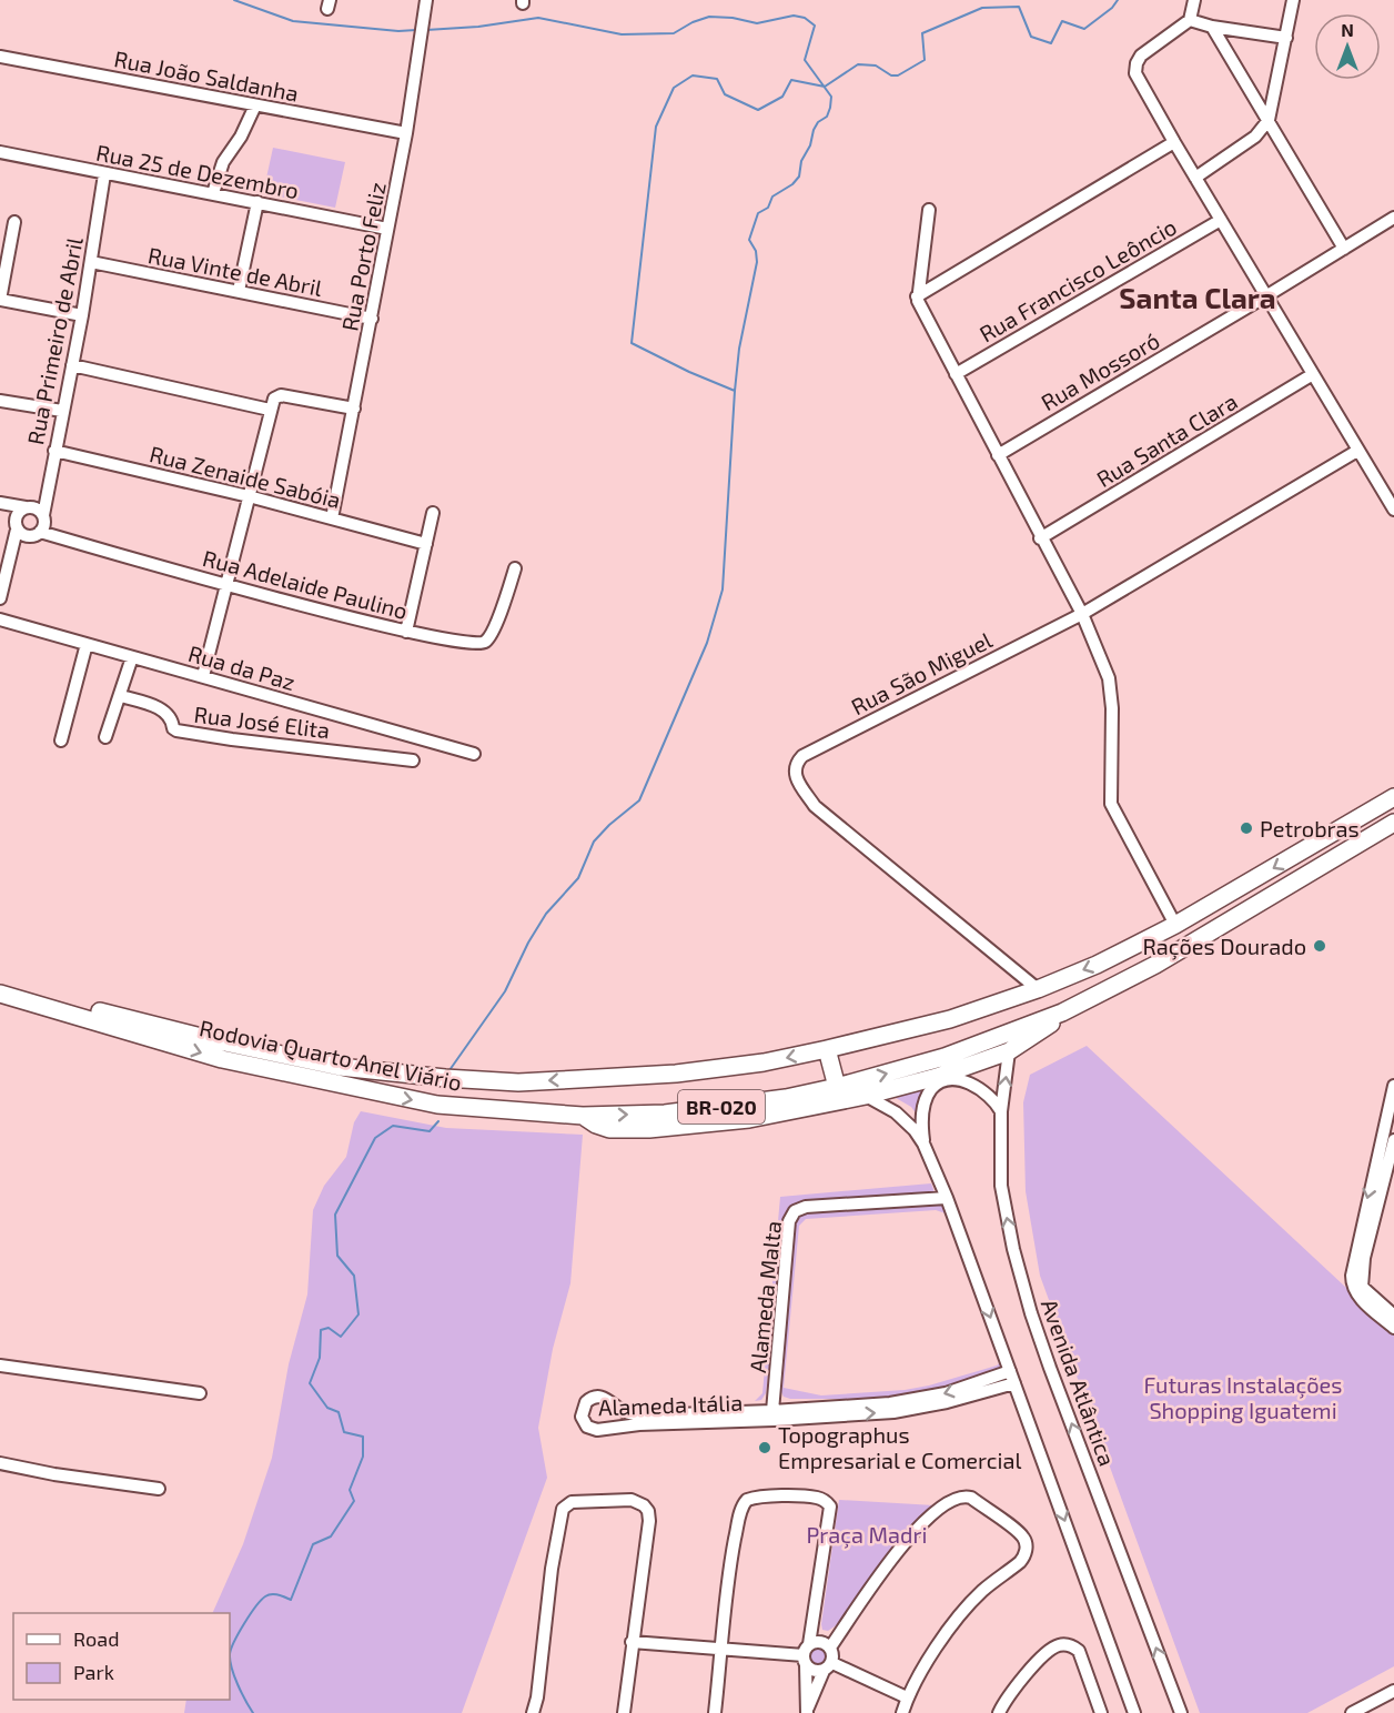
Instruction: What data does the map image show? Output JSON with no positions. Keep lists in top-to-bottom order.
{
  "streets": {
    "highway": ["Rodovia Quarto Anel Viário", "BR-020"],
    "street": [
      "Rua João Saldanha",
      "Rua 25 de Dezembro",
      "Rua Porto Feliz",
      "Rua Vinte de Abril",
      "Rua Francisco Leôncio",
      "Rua Primeiro de Abril",
      "Rua Mossoró",
      "Rua Santa Clara",
      "Rua Zenaide Sabóia",
      "Rua Adelaide Paulino",
      "Rua da Paz",
      "Rua São Miguel",
      "Rua José Elita",
      "Alameda Malta",
      "Avenida Atlântica",
      "Alameda Itália"
    ]
  },
  "crossings": [
    ["Rua João Saldanha", "Rua Porto Feliz"],
    ["Rua 25 de Dezembro", "Rua Porto Feliz"],
    ["Rua 25 de Dezembro", "Rua Primeiro de Abril"],
    ["Rua Porto Feliz", "Rua Vinte de Abril"],
    ["Rua Porto Feliz", "Rua Zenaide Sabóia"],
    ["Rua Vinte de Abril", "Rua Primeiro de Abril"],
    ["Rua Primeiro de Abril", "Rua Zenaide Sabóia"],
    ["Rua Primeiro de Abril", "Rua Adelaide Paulino"],
    ["Rua São Miguel", "Rodovia Quarto Anel Viário"],
    ["Alameda Malta", "Alameda Itália"]
  ],
  "districts": ["Santa Clara"],
  "parks": ["Futuras Instalações Shopping Iguatemi", "Praça Madri"],
  "places": ["Petrobras", "Rações Dourado", "Topographus Empresarial e Comercial"],
  "legend": ["Road", "Park"],
  "north": "top"
}
